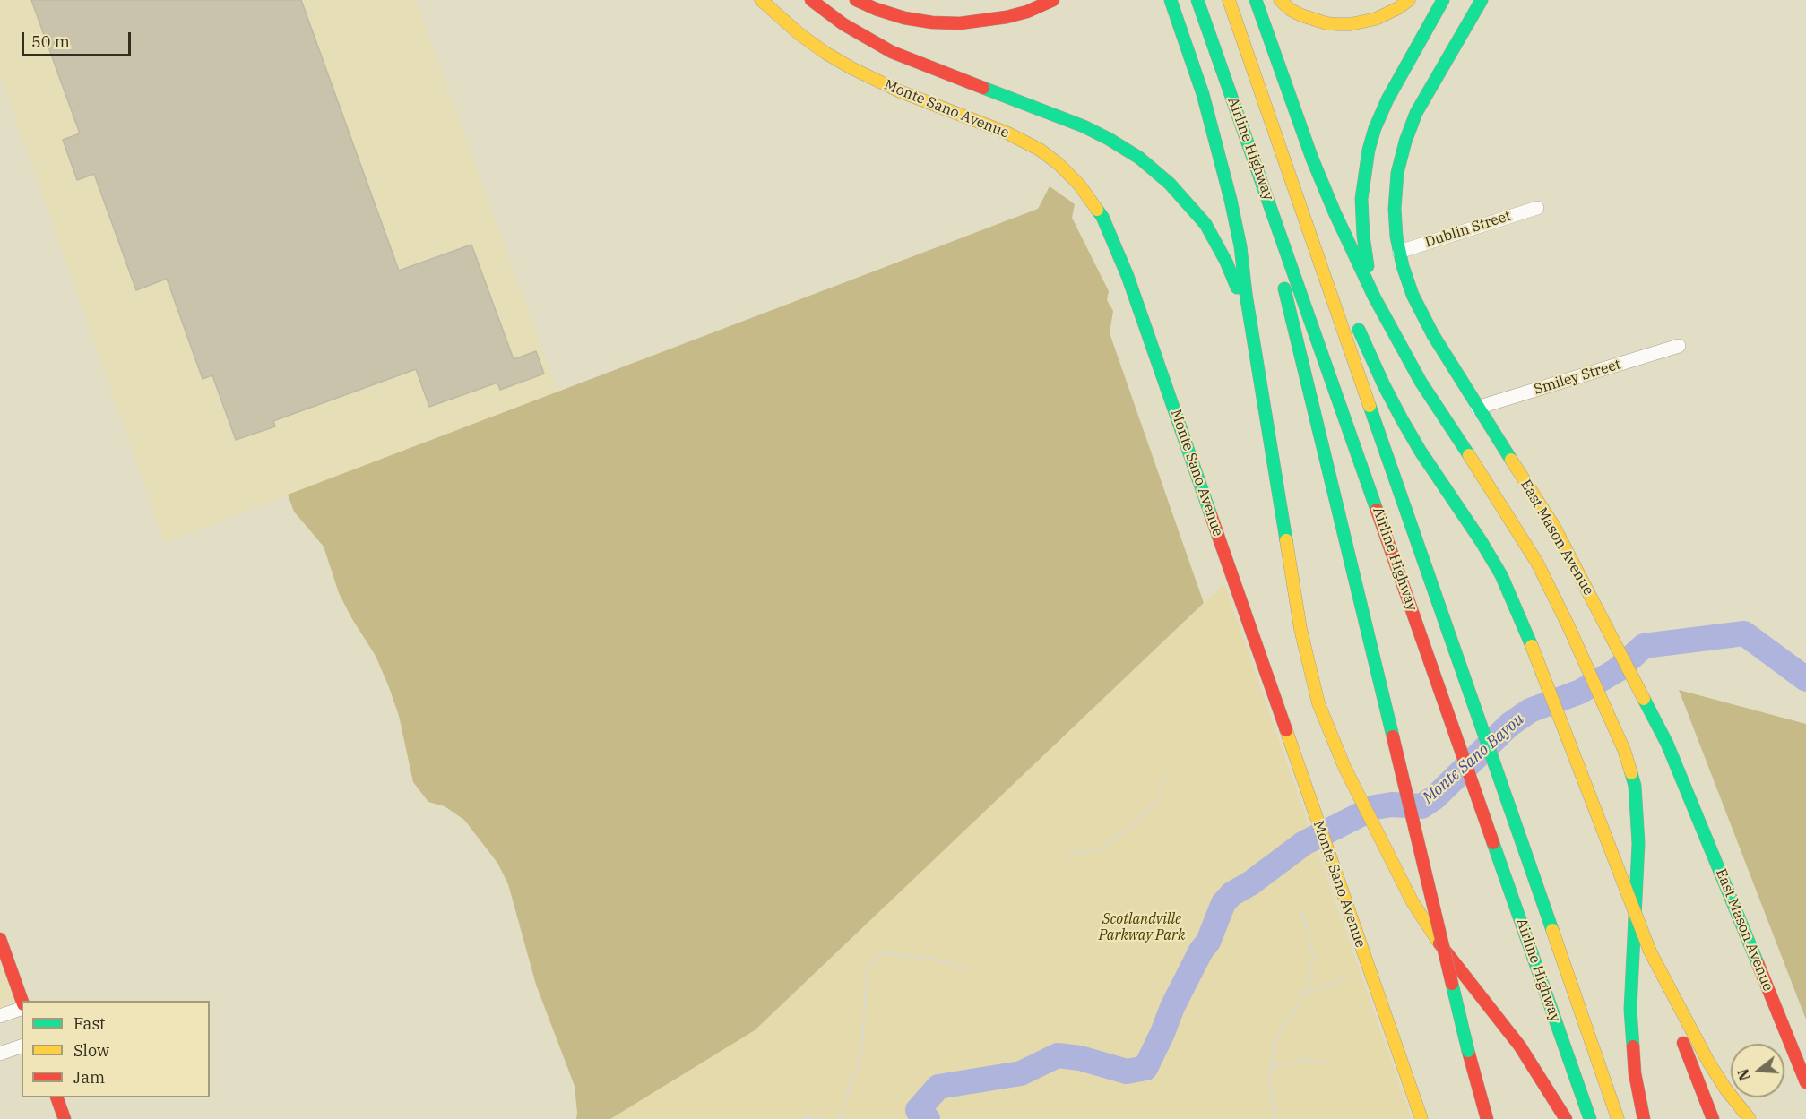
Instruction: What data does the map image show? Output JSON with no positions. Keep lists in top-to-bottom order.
{
  "streets": {
    "main road": ["Monte Sano Avenue", "Airline Highway", "East Mason Avenue"],
    "street": ["Dublin Street", "Smiley Street"]
  },
  "crossings": [
    ["Dublin Street", "East Mason Avenue"],
    ["Smiley Street", "East Mason Avenue"]
  ],
  "water": ["Monte Sano Bayou"],
  "parks": ["Scotlandville Parkway Park"],
  "legend": ["Fast", "Slow", "Jam"],
  "scale_bar": "50 m",
  "north": "left"
}
